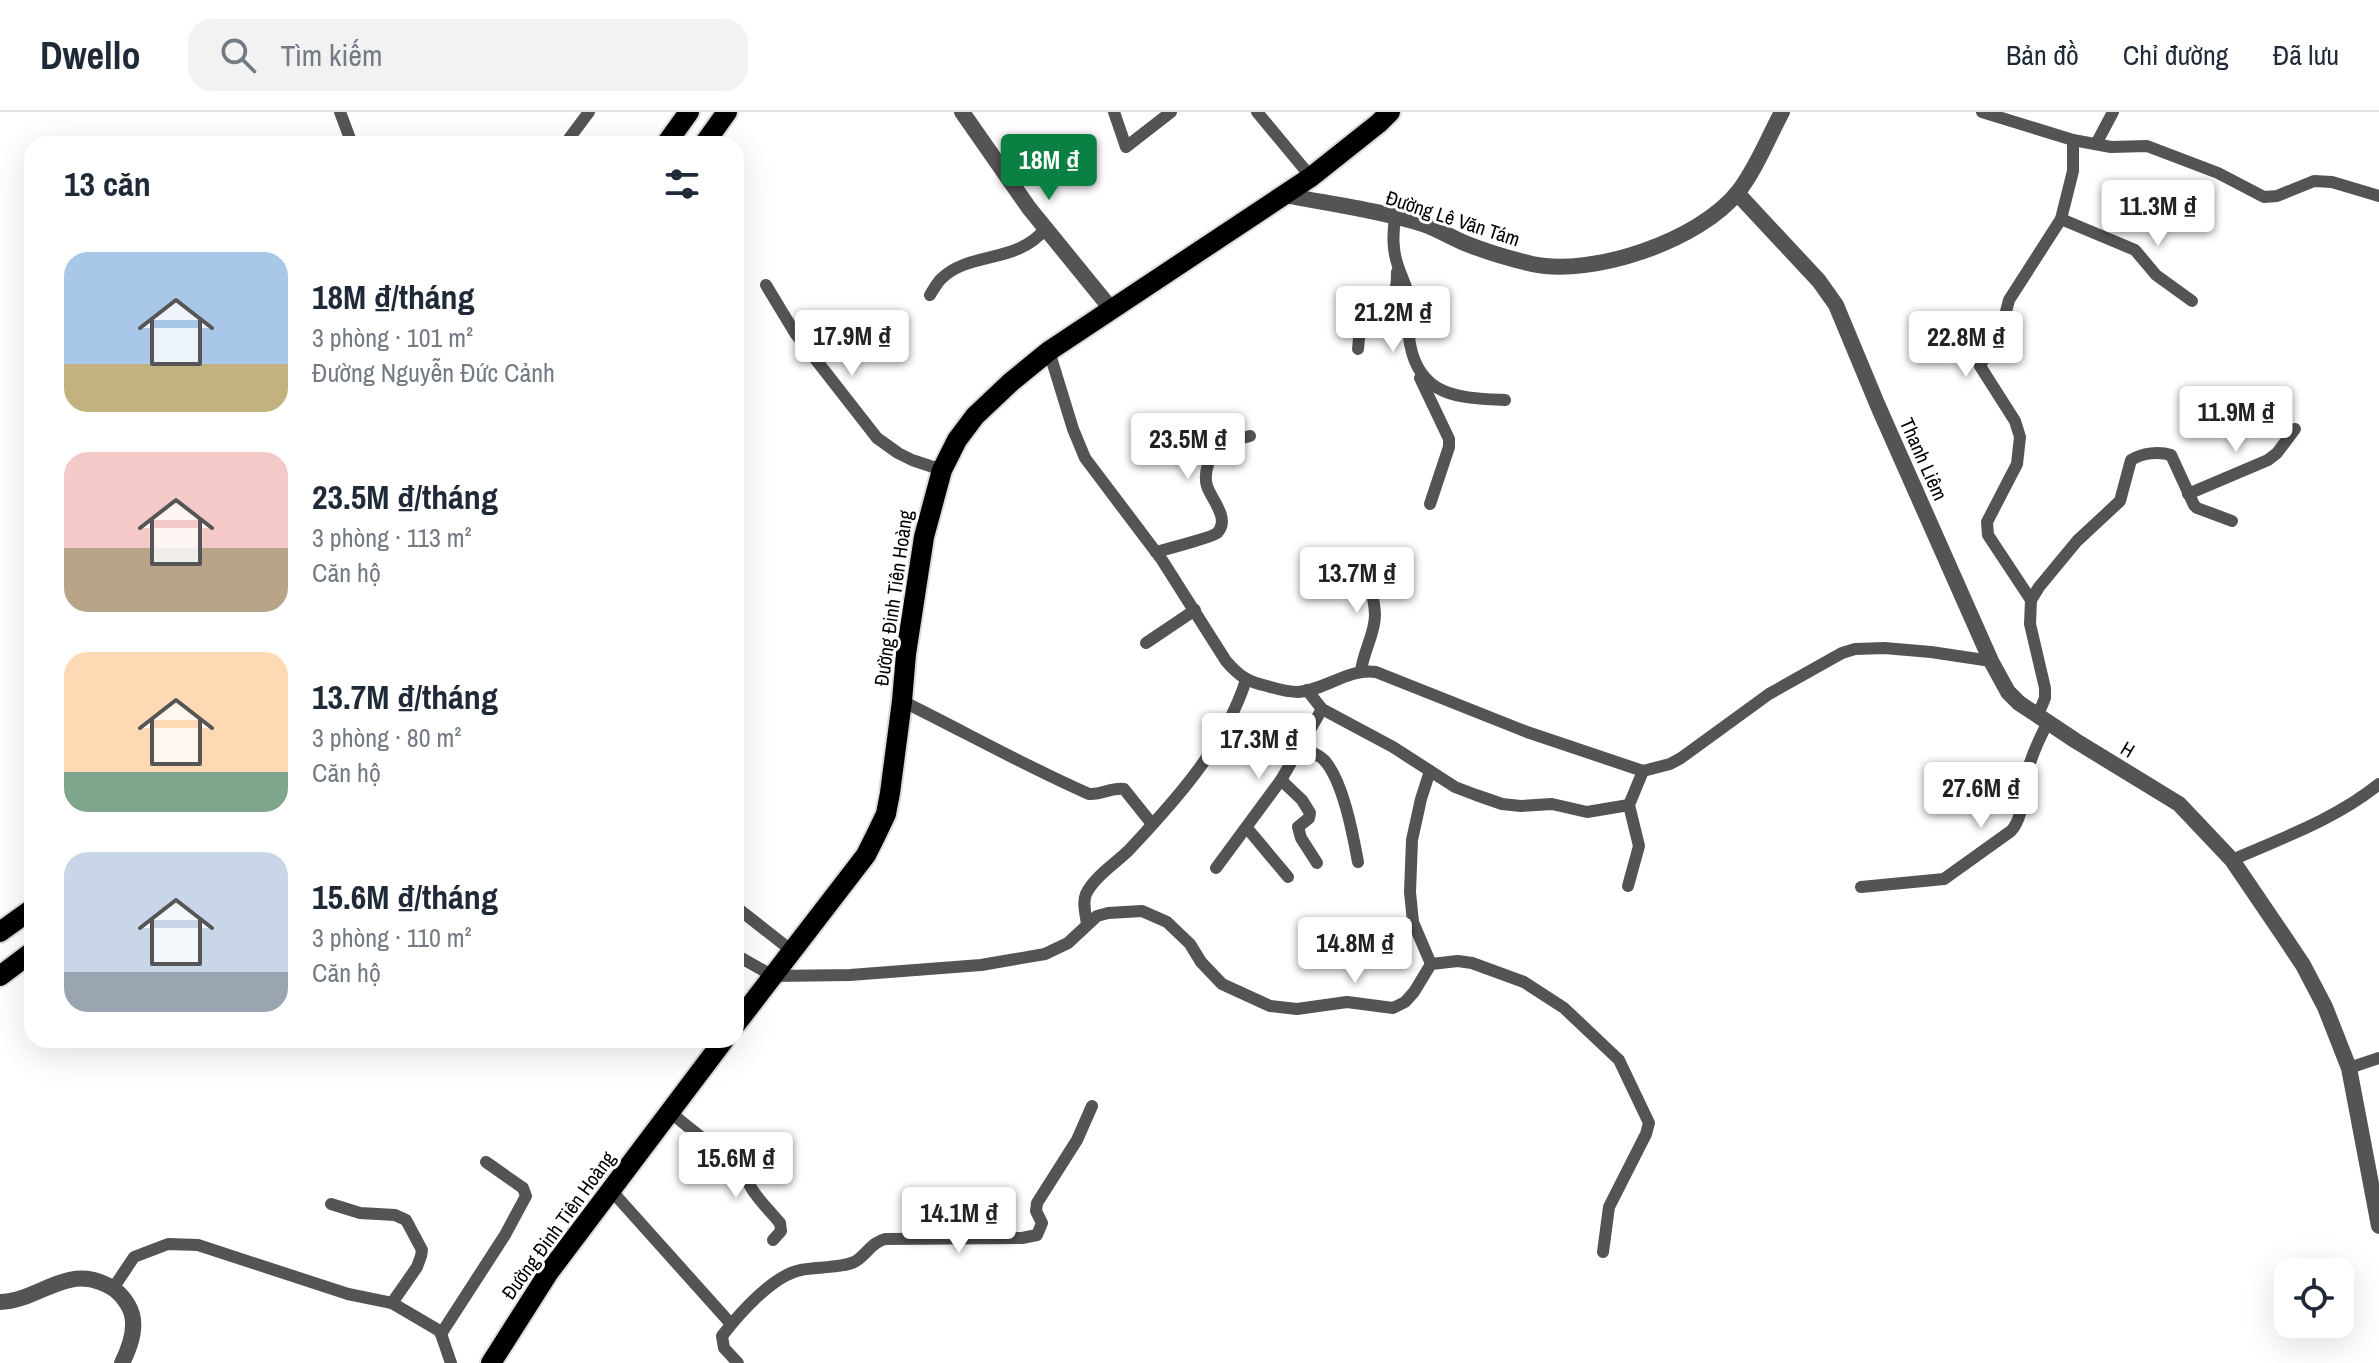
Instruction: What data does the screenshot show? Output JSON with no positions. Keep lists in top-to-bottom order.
{
  "streets": {
    "main road": ["Đường Đinh Tiên Hoàng"],
    "street": ["Đường Lê Văn Tám", "Thanh Liêm", "H"]
  },
  "crossings": [
    ["Đường Lê Văn Tám", "Thanh Liêm"],
    ["Đường Lê Văn Tám", "Đường Đinh Tiên Hoàng"],
    ["Thanh Liêm", "H"]
  ],
  "page": {
    "header": "Dwello",
    "search": "Tìm kiếm",
    "nav": ["Bản đồ", "Chỉ đường", "Đã lưu"],
    "price": [
      "18M ₫",
      "11.3M ₫",
      "21.2M ₫",
      "17.9M ₫",
      "22.8M ₫",
      "11.9M ₫",
      "23.5M ₫",
      "13.7M ₫",
      "17.3M ₫",
      "27.6M ₫",
      "14.8M ₫",
      "15.6M ₫",
      "14.1M ₫"
    ],
    "heading": "13 căn",
    "list": [
      {
        "name": "18M ₫/tháng",
        "note": "3 phòng · 101 m² · Đường Nguyễn Đức Cảnh"
      },
      {
        "name": "23.5M ₫/tháng",
        "note": "3 phòng · 113 m² · Căn hộ"
      },
      {
        "name": "13.7M ₫/tháng",
        "note": "3 phòng · 80 m² · Căn hộ"
      },
      {
        "name": "15.6M ₫/tháng",
        "note": "3 phòng · 110 m² · Căn hộ"
      }
    ]
  }
}
